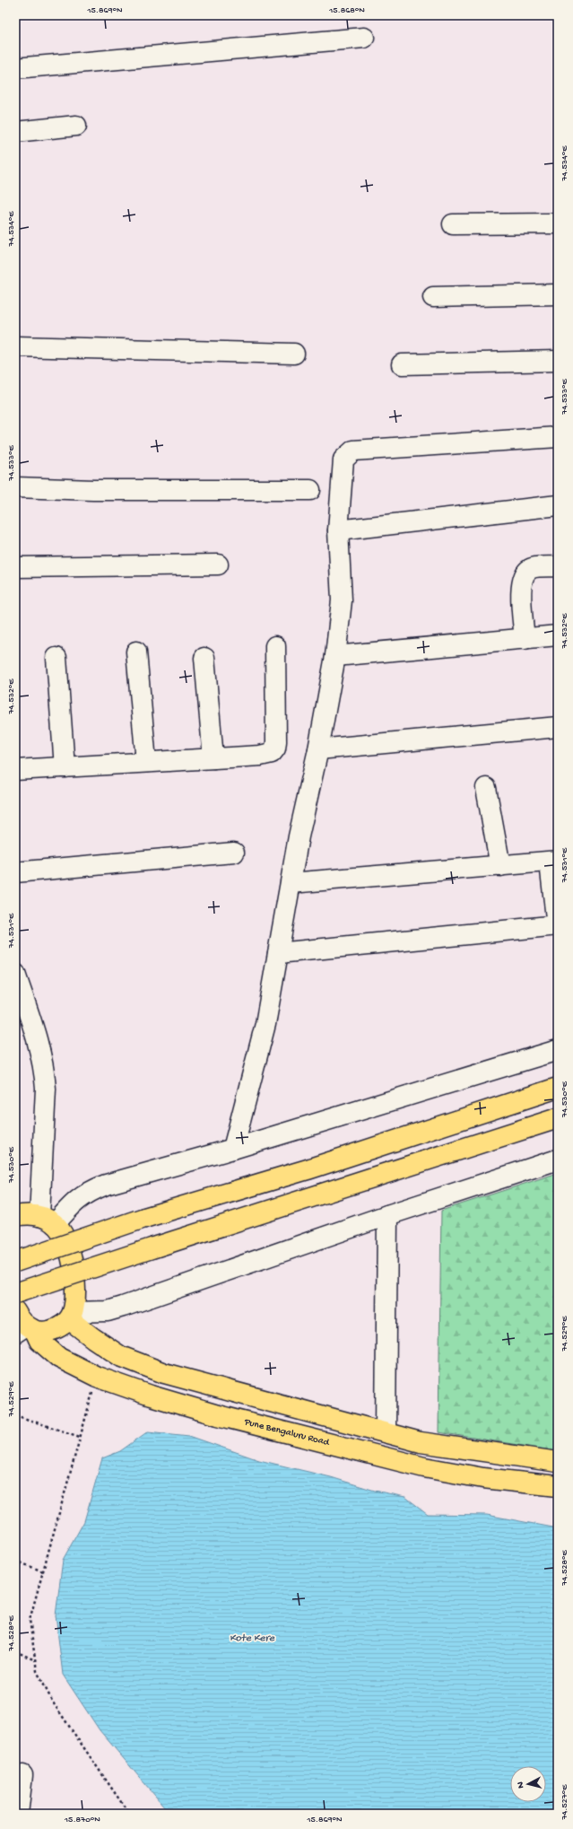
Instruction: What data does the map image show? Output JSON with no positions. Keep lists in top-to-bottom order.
{
  "streets": {
    "main road": ["Pune Bengaluru Road"]
  },
  "water": ["Kote Kere"],
  "north": "left",
  "coordinates": [
    "15.869°N",
    "15.868°N",
    "74.534°E",
    "74.533°E",
    "74.532°E",
    "74.531°E",
    "74.530°E",
    "74.529°E",
    "74.528°E",
    "74.527°E",
    "15.870°N"
  ]
}
